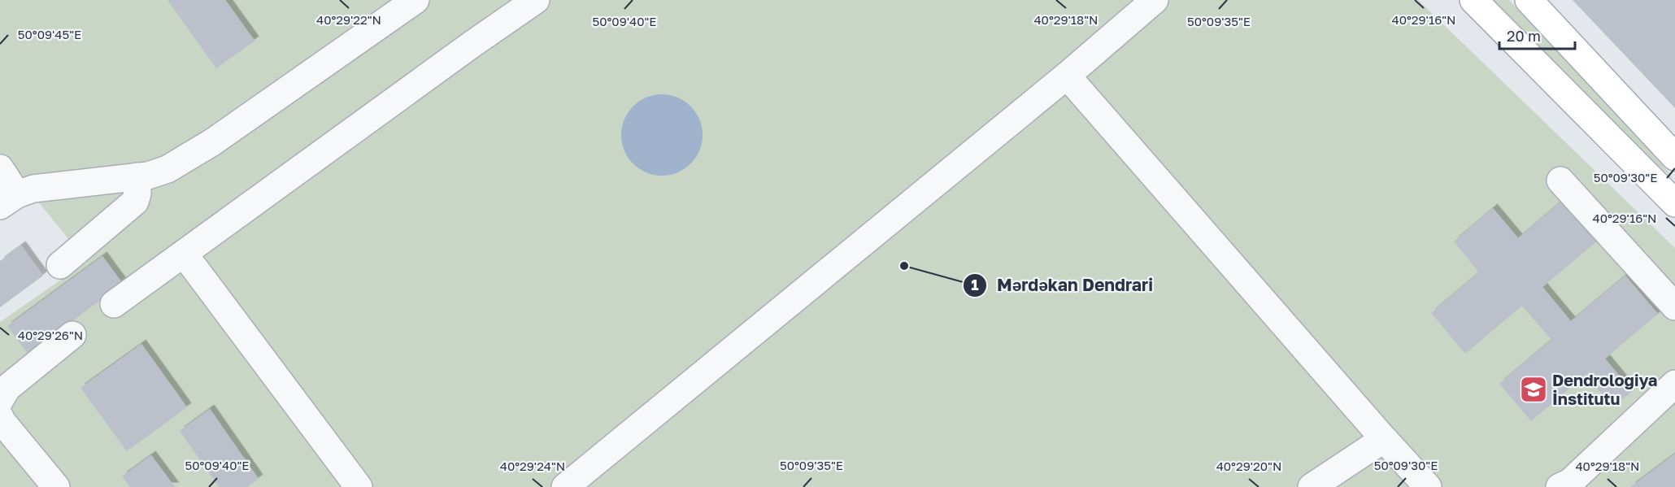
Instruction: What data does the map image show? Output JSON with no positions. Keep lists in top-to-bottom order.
{
  "places": {
    "other": ["Mərdəkan Dendrari"],
    "school or university": ["Dendrologiya İnstitutu"]
  },
  "scale_bar": "20 m",
  "coordinates": [
    "40°29'22\"N",
    "40°29'18\"N",
    "40°29'16\"N",
    "50°09'40\"E",
    "50°09'35\"E",
    "50°09'45\"E",
    "50°09'30\"E",
    "40°29'26\"N",
    "40°29'24\"N",
    "40°29'20\"N"
  ]
}
